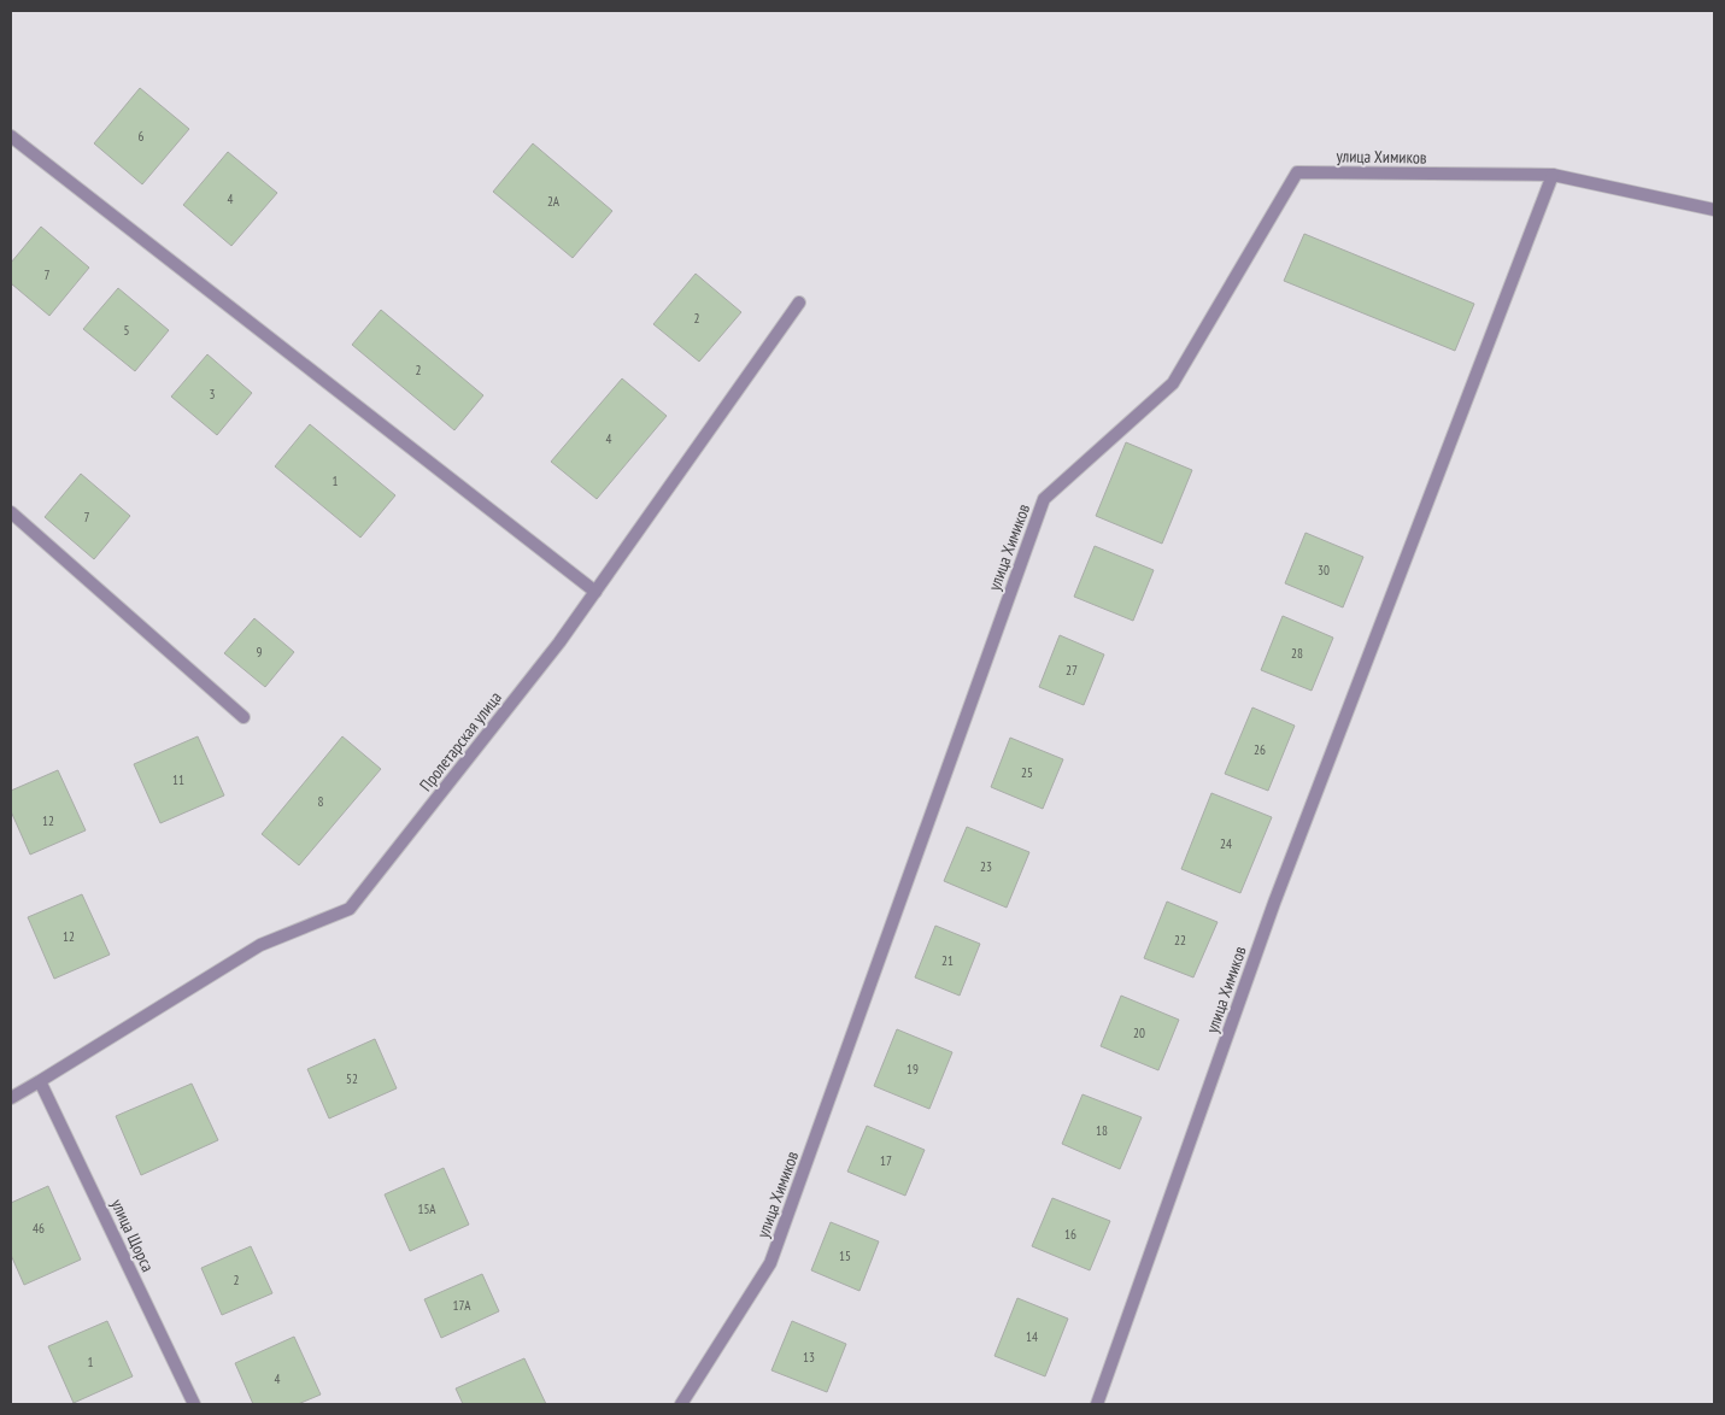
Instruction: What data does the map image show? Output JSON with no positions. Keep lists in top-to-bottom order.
{
  "streets": {
    "street": ["улица Химиков", "Пролетарская улица", "улица Щорса"]
  },
  "crossings": [
    ["Пролетарская улица", "улица Щорса"]
  ],
  "house_numbers": [
    "6",
    "4",
    "2А",
    "7",
    "2",
    "5",
    "2",
    "3",
    "4",
    "1",
    "7",
    "30",
    "9",
    "28",
    "27",
    "26",
    "25",
    "11",
    "8",
    "12",
    "24",
    "23",
    "12",
    "22",
    "21",
    "20",
    "19",
    "52",
    "18",
    "17",
    "15А",
    "46",
    "16",
    "15",
    "2",
    "17А",
    "14",
    "13",
    "1",
    "4"
  ]
}
